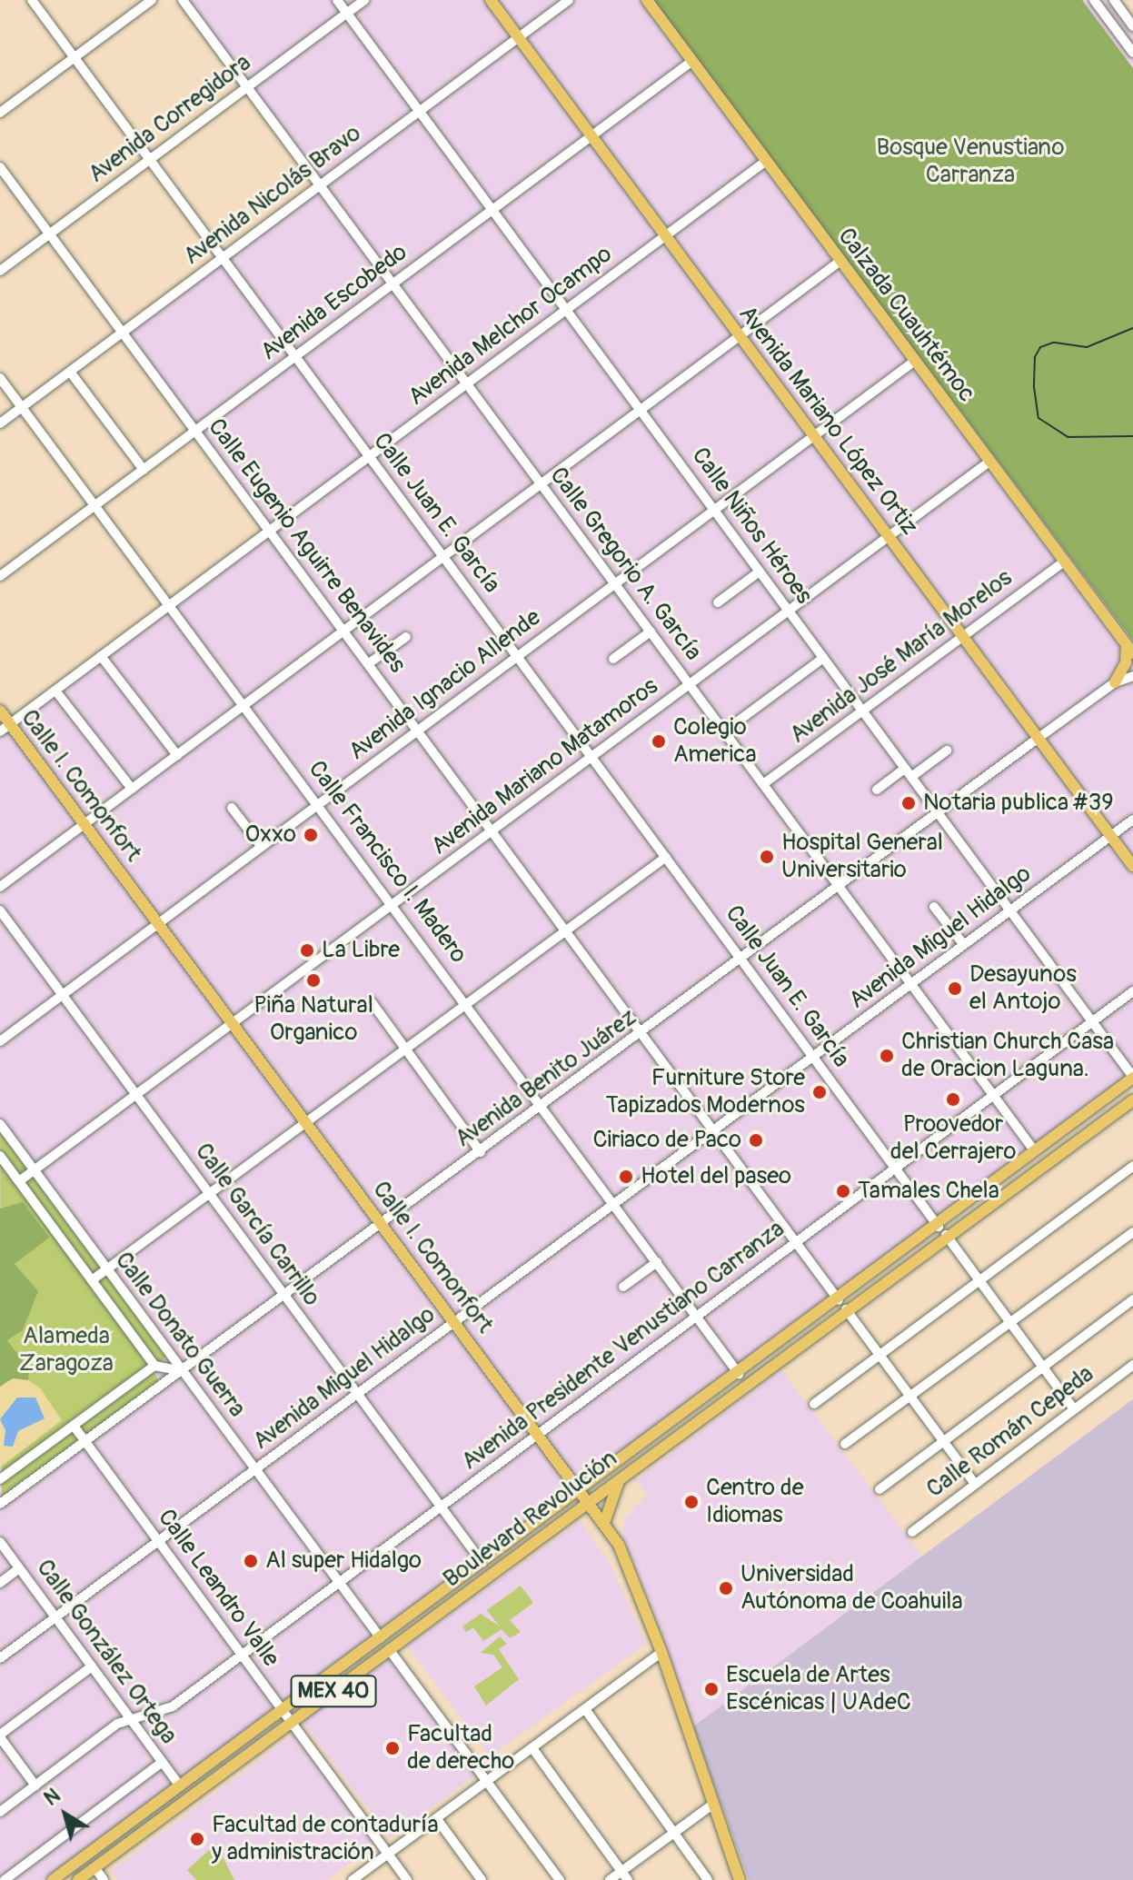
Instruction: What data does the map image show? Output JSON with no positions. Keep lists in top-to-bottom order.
{
  "streets": {
    "main road": [
      "Calzada Cuauhtémoc",
      "Avenida Mariano López Ortiz",
      "Calle I. Comonfort",
      "Boulevard Revolución",
      "MEX 40"
    ],
    "street": [
      "Avenida Corregidora",
      "Avenida Nicolás Bravo",
      "Avenida Escobedo",
      "Avenida Melchor Ocampo",
      "Calle Juan E. García",
      "Calle Niños Héroes",
      "Calle Eugenio Aguirre Benavides",
      "Calle Gregorio A. García",
      "Avenida José María Morelos",
      "Avenida Ignacio Allende",
      "Avenida Mariano Matamoros",
      "Calle Francisco I. Madero",
      "Avenida Miguel Hidalgo",
      "Avenida Benito Juárez",
      "Calle García Carrillo",
      "Calle Donato Guerra",
      "Avenida Presidente Venustiano Carranza",
      "Calle Román Cepeda",
      "Calle Leandro Valle",
      "Calle González Ortega"
    ]
  },
  "crossings": [
    ["Avenida Corregidora", "Calle Juan E. García"],
    ["Avenida Corregidora", "Calle Niños Héroes"],
    ["Avenida Corregidora", "Calle Eugenio Aguirre Benavides"],
    ["Avenida Corregidora", "Calle Gregorio A. García"],
    ["Avenida Nicolás Bravo", "Avenida Mariano López Ortiz"],
    ["Avenida Nicolás Bravo", "Calle Juan E. García"],
    ["Avenida Nicolás Bravo", "Calle Niños Héroes"],
    ["Avenida Nicolás Bravo", "Calle Eugenio Aguirre Benavides"],
    ["Avenida Nicolás Bravo", "Calle Gregorio A. García"],
    ["Avenida Nicolás Bravo", "Calle Francisco I. Madero"],
    ["Avenida Escobedo", "Calzada Cuauhtémoc"],
    ["Avenida Escobedo", "Avenida Mariano López Ortiz"],
    ["Avenida Escobedo", "Calle Juan E. García"],
    ["Avenida Escobedo", "Calle Niños Héroes"],
    ["Avenida Escobedo", "Calle Eugenio Aguirre Benavides"],
    ["Avenida Escobedo", "Calle Gregorio A. García"],
    ["Avenida Escobedo", "Calle Francisco I. Madero"],
    ["Calzada Cuauhtémoc", "Avenida Melchor Ocampo"],
    ["Calzada Cuauhtémoc", "Avenida José María Morelos"],
    ["Calzada Cuauhtémoc", "Avenida Ignacio Allende"],
    ["Calzada Cuauhtémoc", "Avenida Mariano Matamoros"],
    ["Avenida Melchor Ocampo", "Avenida Mariano López Ortiz"],
    ["Avenida Melchor Ocampo", "Calle Juan E. García"],
    ["Avenida Melchor Ocampo", "Calle Niños Héroes"],
    ["Avenida Melchor Ocampo", "Calle Eugenio Aguirre Benavides"],
    ["Avenida Melchor Ocampo", "Calle Gregorio A. García"],
    ["Avenida Melchor Ocampo", "Calle I. Comonfort"],
    ["Avenida Melchor Ocampo", "Calle Francisco I. Madero"],
    ["Avenida Mariano López Ortiz", "Avenida José María Morelos"],
    ["Avenida Mariano López Ortiz", "Avenida Ignacio Allende"],
    ["Avenida Mariano López Ortiz", "Avenida Mariano Matamoros"],
    ["Avenida Mariano López Ortiz", "Avenida Miguel Hidalgo"],
    ["Avenida Mariano López Ortiz", "Avenida Benito Juárez"],
    ["Calle Juan E. García", "Avenida Ignacio Allende"],
    ["Calle Juan E. García", "Avenida Mariano Matamoros"],
    ["Calle Juan E. García", "Avenida Miguel Hidalgo"],
    ["Calle Juan E. García", "Avenida Benito Juárez"],
    ["Calle Juan E. García", "Avenida Presidente Venustiano Carranza"],
    ["Calle Juan E. García", "Calle Román Cepeda"],
    ["Calle Juan E. García", "MEX 40"],
    ["Calle Niños Héroes", "Avenida José María Morelos"],
    ["Calle Niños Héroes", "Avenida Ignacio Allende"],
    ["Calle Niños Héroes", "Avenida Mariano Matamoros"],
    ["Calle Niños Héroes", "Avenida Miguel Hidalgo"],
    ["Calle Niños Héroes", "Avenida Benito Juárez"],
    ["Calle Niños Héroes", "Avenida Presidente Venustiano Carranza"],
    ["Calle Niños Héroes", "MEX 40"],
    ["Calle Eugenio Aguirre Benavides", "Avenida Ignacio Allende"],
    ["Calle Eugenio Aguirre Benavides", "Avenida Mariano Matamoros"],
    ["Calle Eugenio Aguirre Benavides", "Avenida Miguel Hidalgo"],
    ["Calle Eugenio Aguirre Benavides", "Avenida Benito Juárez"],
    ["Calle Eugenio Aguirre Benavides", "Avenida Presidente Venustiano Carranza"],
    ["Calle Eugenio Aguirre Benavides", "Calle Román Cepeda"],
    ["Calle Eugenio Aguirre Benavides", "Boulevard Revolución"],
    ["Calle Eugenio Aguirre Benavides", "MEX 40"],
    ["Calle Gregorio A. García", "Avenida José María Morelos"],
    ["Calle Gregorio A. García", "Avenida Ignacio Allende"],
    ["Calle Gregorio A. García", "Avenida Mariano Matamoros"],
    ["Calle Gregorio A. García", "Avenida Miguel Hidalgo"],
    ["Calle Gregorio A. García", "Avenida Benito Juárez"],
    ["Calle Gregorio A. García", "Avenida Presidente Venustiano Carranza"],
    ["Calle Gregorio A. García", "MEX 40"],
    ["Avenida Ignacio Allende", "Calle I. Comonfort"],
    ["Avenida Ignacio Allende", "Calle Francisco I. Madero"],
    ["Avenida Ignacio Allende", "Calle García Carrillo"],
    ["Avenida Mariano Matamoros", "Calle I. Comonfort"],
    ["Avenida Mariano Matamoros", "Calle Francisco I. Madero"],
    ["Avenida Mariano Matamoros", "Calle García Carrillo"],
    ["Avenida Mariano Matamoros", "Calle Donato Guerra"],
    ["Calle I. Comonfort", "Avenida Miguel Hidalgo"],
    ["Calle I. Comonfort", "Avenida Benito Juárez"],
    ["Calle I. Comonfort", "Avenida Presidente Venustiano Carranza"],
    ["Calle I. Comonfort", "Boulevard Revolución"],
    ["Calle I. Comonfort", "MEX 40"],
    ["Calle Francisco I. Madero", "Avenida Miguel Hidalgo"],
    ["Calle Francisco I. Madero", "Avenida Benito Juárez"],
    ["Calle Francisco I. Madero", "Avenida Presidente Venustiano Carranza"],
    ["Calle Francisco I. Madero", "MEX 40"],
    ["Avenida Miguel Hidalgo", "Calle García Carrillo"],
    ["Avenida Miguel Hidalgo", "Calle Donato Guerra"],
    ["Avenida Miguel Hidalgo", "Calle Leandro Valle"],
    ["Avenida Miguel Hidalgo", "Calle González Ortega"],
    ["Avenida Benito Juárez", "Calle García Carrillo"],
    ["Avenida Benito Juárez", "Calle Donato Guerra"],
    ["Avenida Benito Juárez", "Calle Leandro Valle"],
    ["Calle García Carrillo", "Avenida Presidente Venustiano Carranza"],
    ["Calle García Carrillo", "MEX 40"],
    ["Calle Donato Guerra", "Avenida Presidente Venustiano Carranza"],
    ["Calle Donato Guerra", "Calle Leandro Valle"],
    ["Calle Donato Guerra", "MEX 40"],
    ["Avenida Presidente Venustiano Carranza", "Calle Leandro Valle"],
    ["Avenida Presidente Venustiano Carranza", "Calle González Ortega"],
    ["Boulevard Revolución", "Calle Leandro Valle"],
    ["Boulevard Revolución", "MEX 40"],
    ["Calle Leandro Valle", "MEX 40"],
    ["Calle González Ortega", "MEX 40"]
  ],
  "parks": ["Bosque Venustiano Carranza", "Alameda Zaragoza"],
  "places": [
    "Colegio America",
    "Notaria publica #39",
    "Oxxo",
    "Hospital General Universitario",
    "La Libre",
    "Piña Natural Organico",
    "Desayunos el Antojo",
    "Christian Church Casa de Oracion Laguna.",
    "Furniture Store Tapizados Modernos",
    "Proovedor del Cerrajero",
    "Ciriaco de Paco",
    "Hotel del paseo",
    "Tamales Chela",
    "Centro de Idiomas",
    "Al super Hidalgo",
    "Universidad Autónoma de Coahuila",
    "Escuela de Artes Escénicas | UAdeC",
    "Facultad de derecho",
    "Facultad de contaduría y administración"
  ],
  "north": "top left"
}
